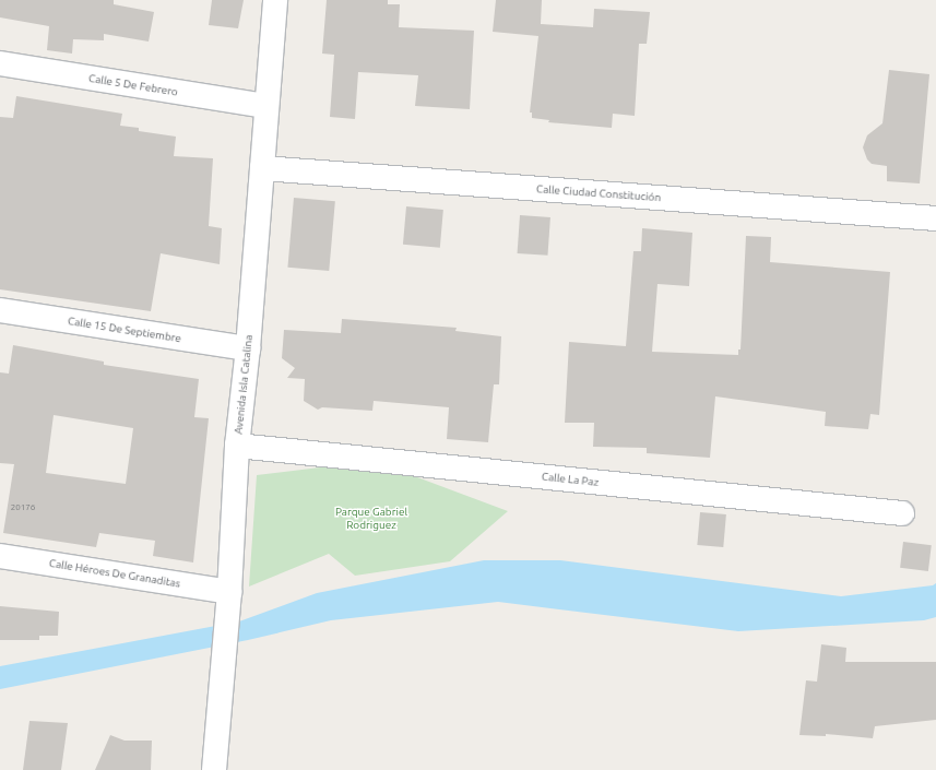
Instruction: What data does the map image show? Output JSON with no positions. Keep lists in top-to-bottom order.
{
  "streets": {
    "street": [
      "Calle 5 De Febrero",
      "Calle Ciudad Constitución",
      "Calle 15 De Septiembre",
      "Avenida Isla Catalina",
      "Calle La Paz",
      "Calle Héroes De Granaditas"
    ]
  },
  "crossings": [
    ["Calle 5 De Febrero", "Avenida Isla Catalina"],
    ["Calle Ciudad Constitución", "Avenida Isla Catalina"],
    ["Calle 15 De Septiembre", "Avenida Isla Catalina"],
    ["Avenida Isla Catalina", "Calle La Paz"],
    ["Avenida Isla Catalina", "Calle Héroes De Granaditas"]
  ],
  "parks": ["Parque Gabriel Rodriguez"],
  "house_numbers": ["20176"]
}
